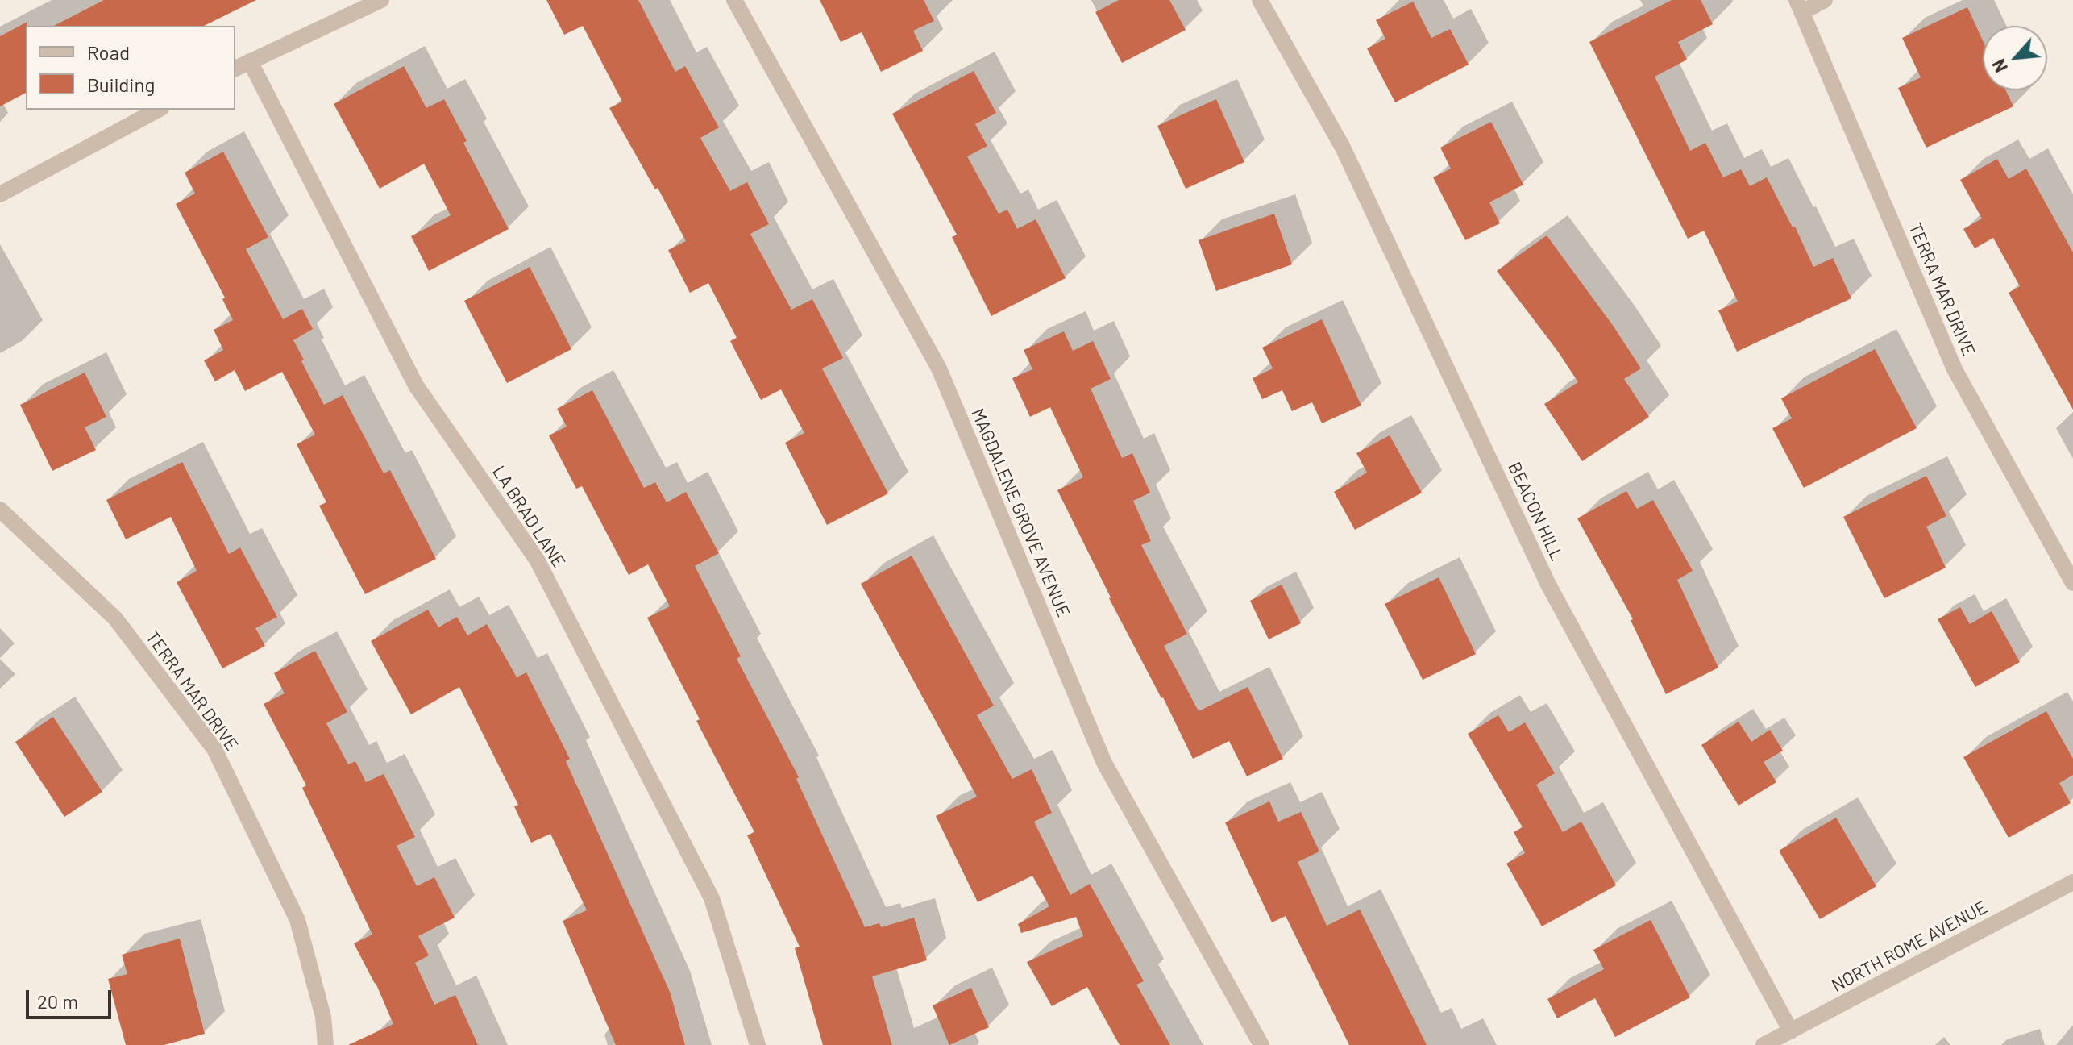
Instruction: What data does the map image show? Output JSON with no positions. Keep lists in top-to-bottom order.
{
  "streets": {
    "street": [
      "TERRA MAR DRIVE",
      "BEACON HILL",
      "MAGDALENE GROVE AVENUE",
      "LA BRAD LANE",
      "NORTH ROME AVENUE"
    ]
  },
  "crossings": [
    ["BEACON HILL", "NORTH ROME AVENUE"]
  ],
  "legend": ["Road", "Building"],
  "scale_bar": "20 m",
  "north": "bottom left"
}
